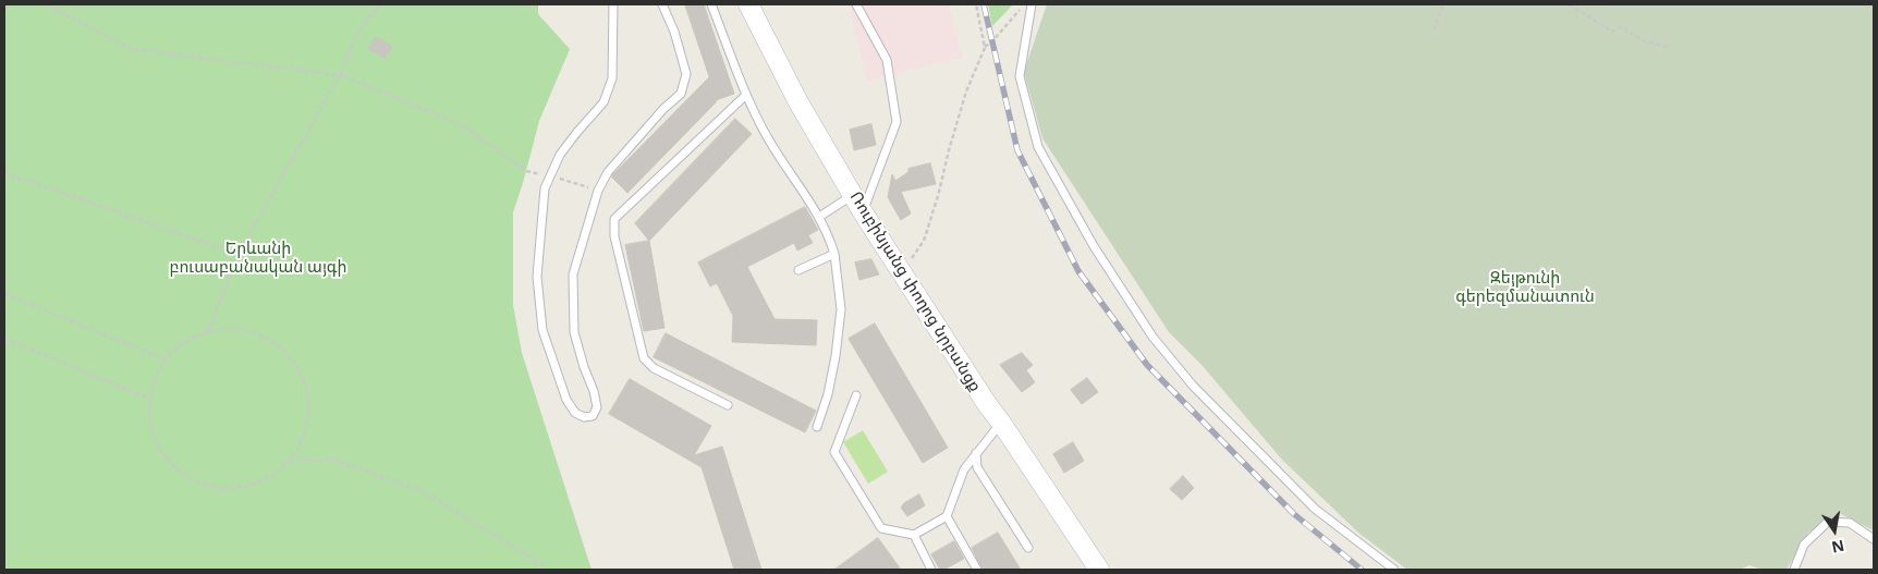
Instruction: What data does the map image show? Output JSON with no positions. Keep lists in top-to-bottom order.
{
  "streets": {
    "street": ["Ռուբինյանց փողոց նրբանցք"]
  },
  "parks": ["Երևանի բուսաբանական այգի", "Զեյթունի գերեզմանատուն"],
  "north": "bottom"
}
